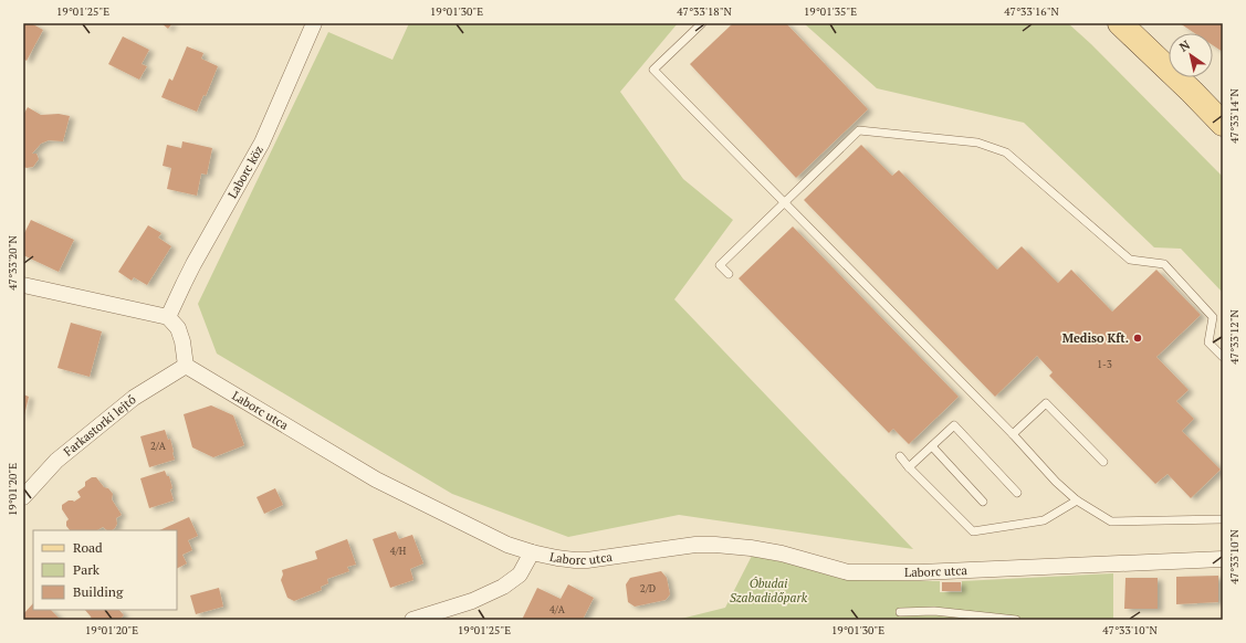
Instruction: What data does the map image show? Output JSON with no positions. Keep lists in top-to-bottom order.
{
  "streets": {
    "street": ["Laborc köz", "Laborc utca", "Farkastorki lejtő"]
  },
  "crossings": [
    ["Laborc utca", "Farkastorki lejtő"]
  ],
  "parks": ["Óbudai Szabadidőpark"],
  "places": ["Mediso Kft."],
  "house_numbers": [
    "1-3",
    "2/A",
    "4/H",
    "2/D",
    "4/A"
  ],
  "legend": ["Road", "Park", "Building"],
  "north": "top left",
  "coordinates": [
    "19°01'25\"E",
    "19°01'30\"E",
    "47°33'18\"N",
    "19°01'35\"E",
    "47°33'16\"N",
    "47°33'14\"N",
    "47°33'20\"N",
    "47°33'12\"N",
    "19°01'20\"E",
    "47°33'10\"N"
  ]
}
